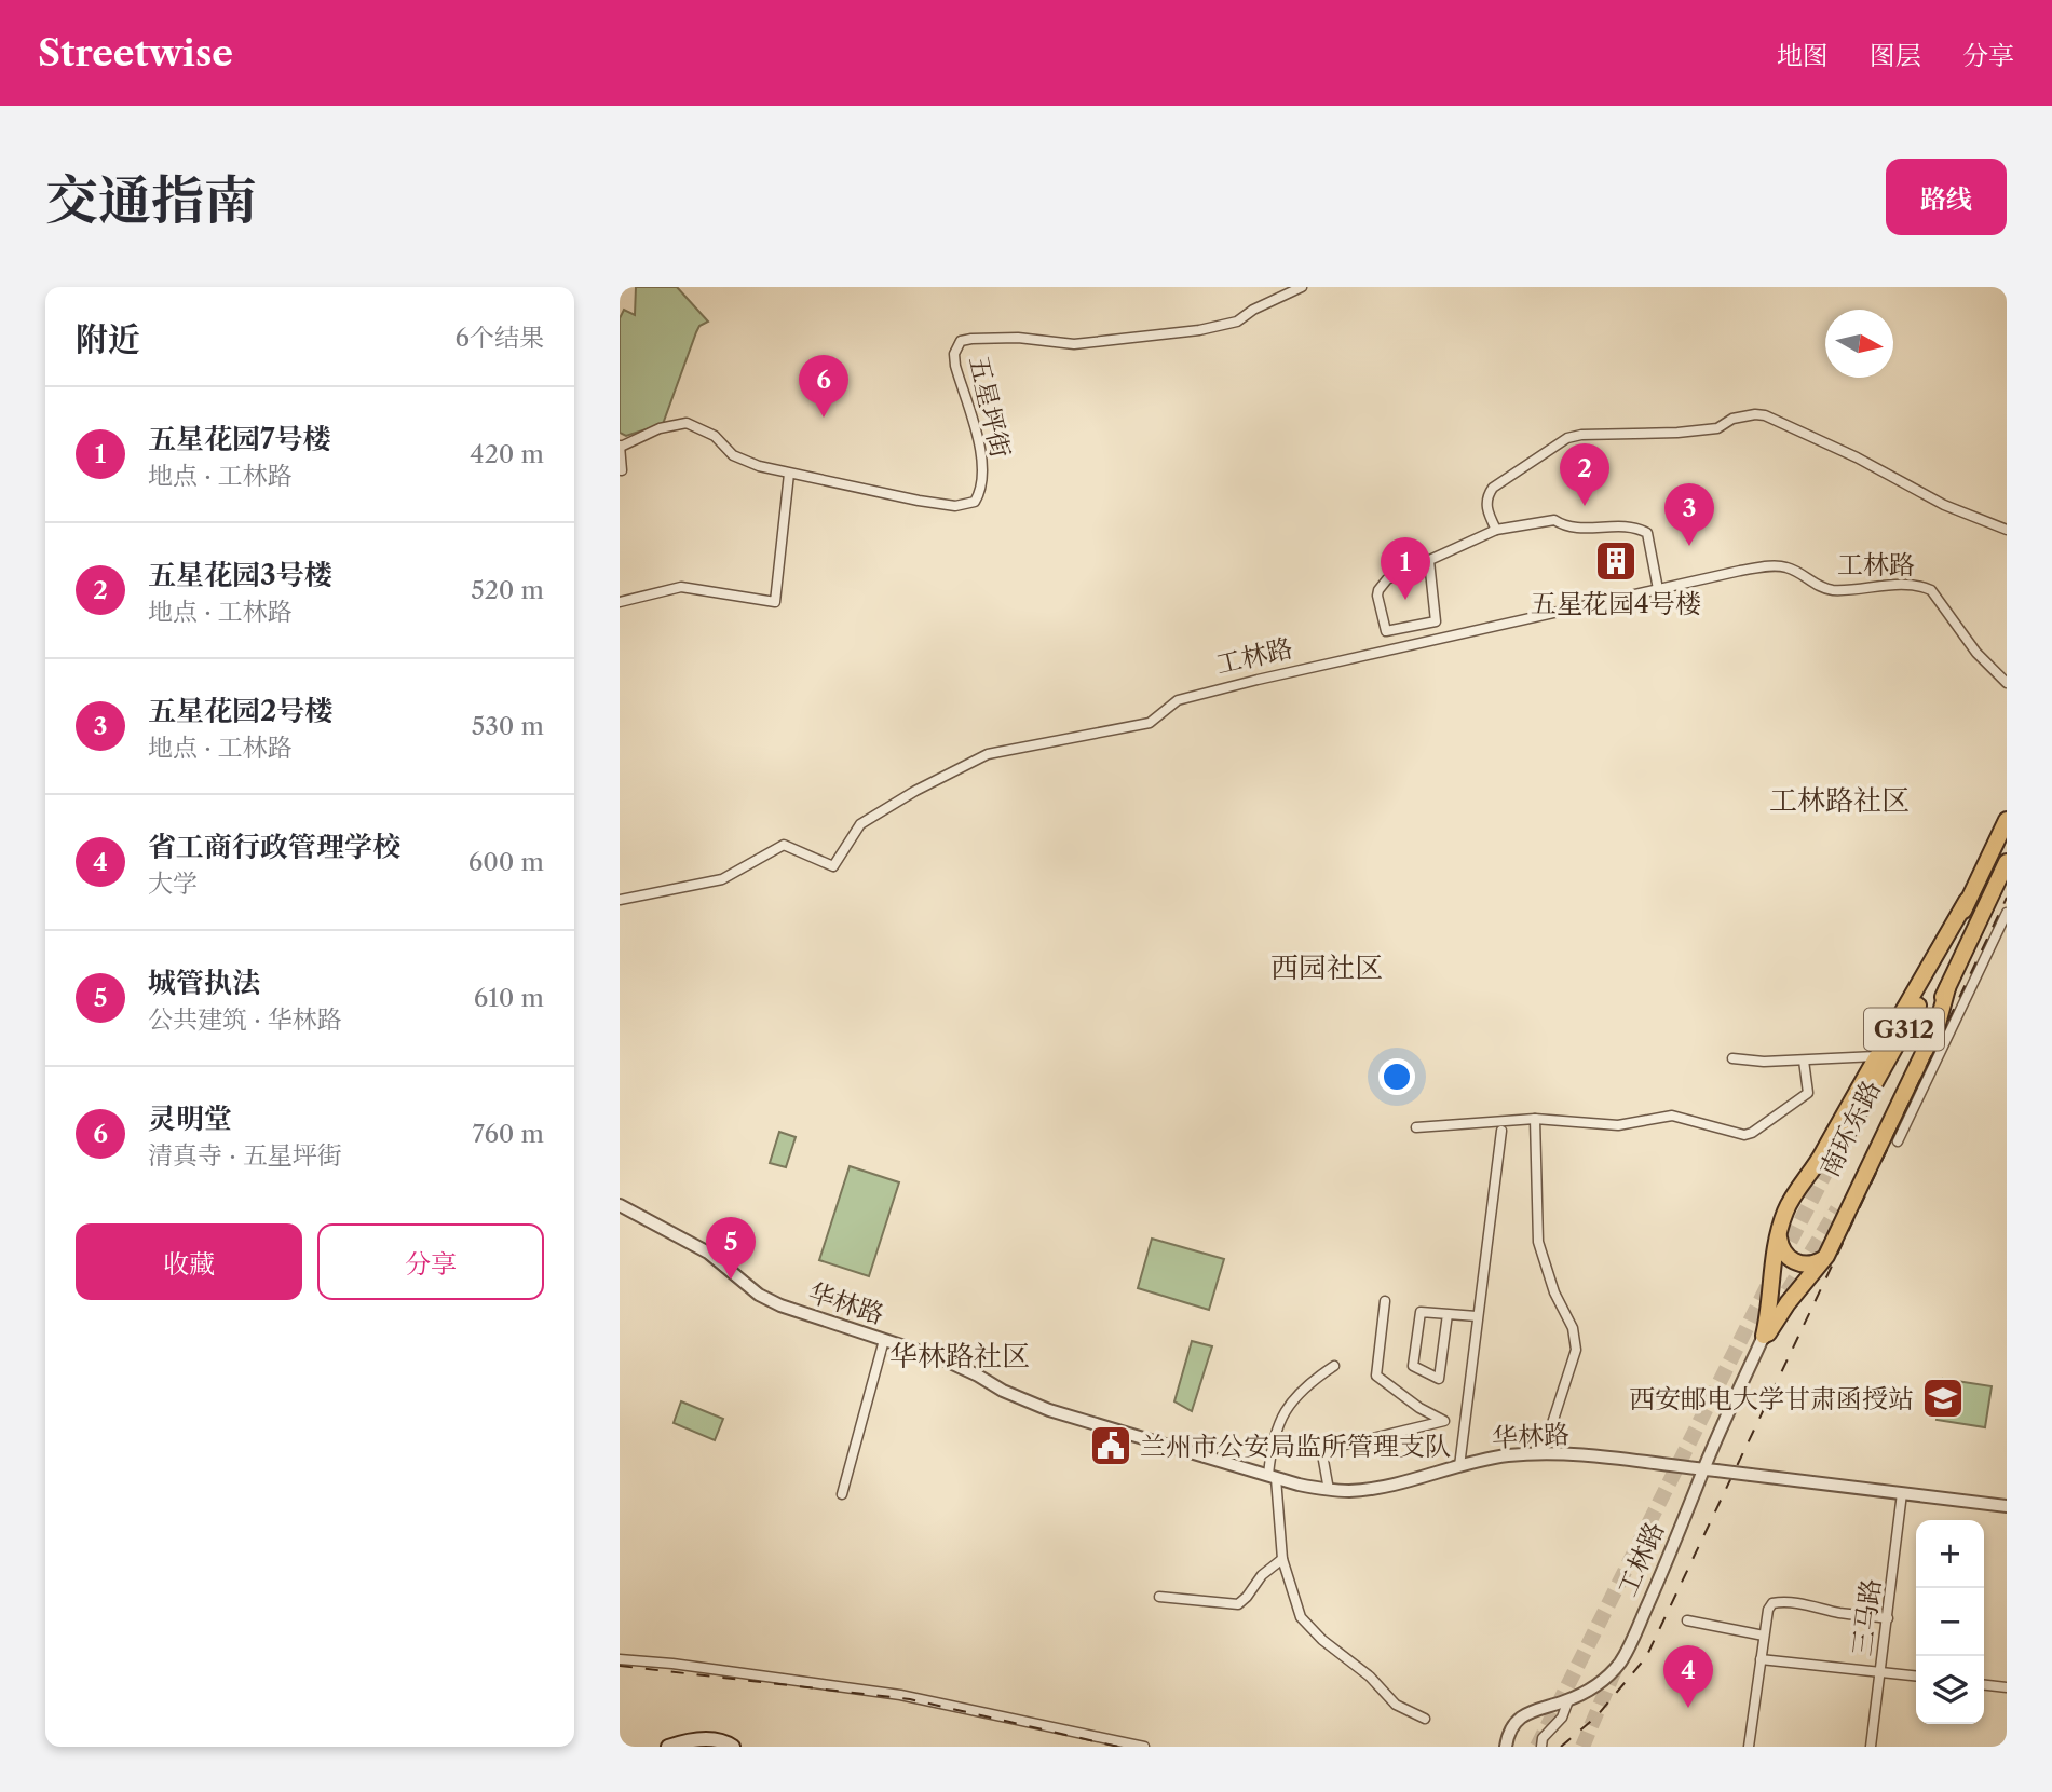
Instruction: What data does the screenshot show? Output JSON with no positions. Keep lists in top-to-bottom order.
{
  "streets": {
    "highway": ["G312", "南环东路"],
    "street": [
      "五星坪街",
      "工林路",
      "华林路",
      "三马路"
    ]
  },
  "crossings": [
    ["工林路", "华林路"],
    ["G312", "南环东路"],
    ["华林路", "三马路"]
  ],
  "districts": ["工林路社区", "西园社区", "华林路社区"],
  "places": {
    "building": ["五星花园4号楼"],
    "school or university": ["西安邮电大学甘肃函授站"],
    "public building": ["兰州市公安局监所管理支队"]
  },
  "north": "right",
  "page": {
    "header": "Streetwise",
    "nav": ["地图", "图层", "分享"],
    "title": "交通指南",
    "buttons": [
      "路线",
      ["收藏", "分享"]
    ],
    "heading": ["附近", "6个结果"],
    "pins": [
      "6",
      "2",
      "3",
      "1",
      "5",
      "4"
    ],
    "list": [
      {
        "mark": "1",
        "name": "五星花园7号楼",
        "note": "地点 · 工林路",
        "value": "420 m"
      },
      {
        "mark": "2",
        "name": "五星花园3号楼",
        "note": "地点 · 工林路",
        "value": "520 m"
      },
      {
        "mark": "3",
        "name": "五星花园2号楼",
        "note": "地点 · 工林路",
        "value": "530 m"
      },
      {
        "mark": "4",
        "name": "省工商行政管理学校",
        "note": "大学",
        "value": "600 m"
      },
      {
        "mark": "5",
        "name": "城管执法",
        "note": "公共建筑 · 华林路",
        "value": "610 m"
      },
      {
        "mark": "6",
        "name": "灵明堂",
        "note": "清真寺 · 五星坪街",
        "value": "760 m"
      }
    ],
    "map_buttons": ["+", "−"]
  }
}
